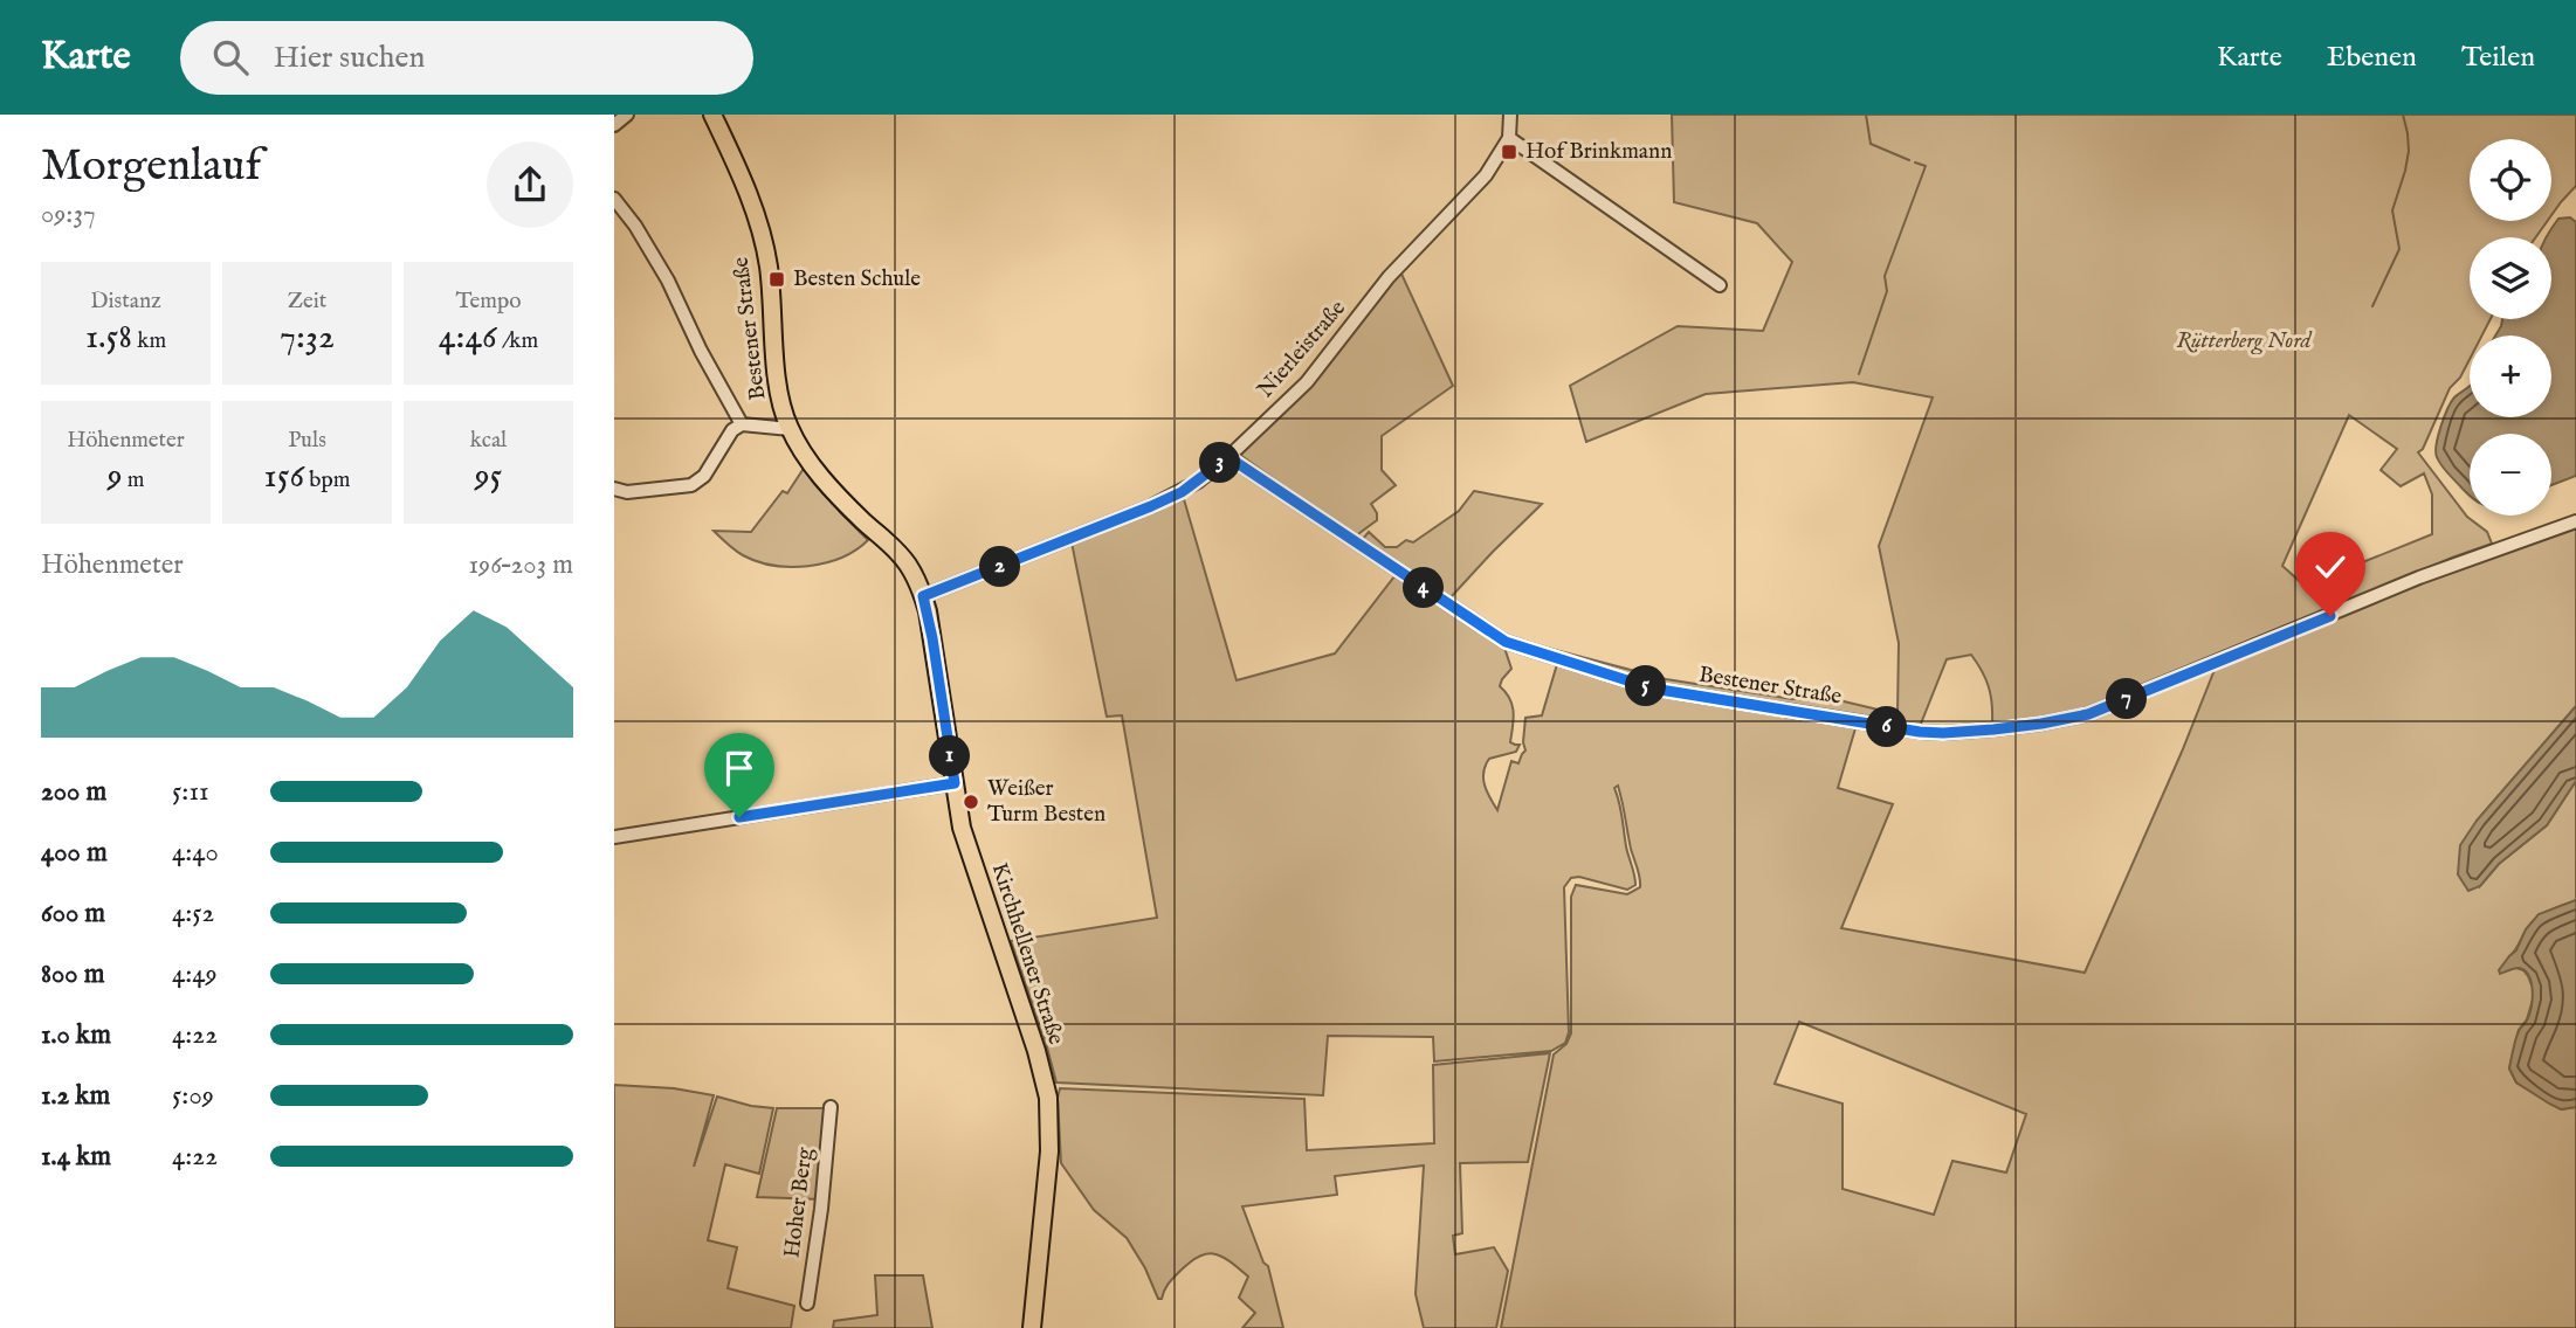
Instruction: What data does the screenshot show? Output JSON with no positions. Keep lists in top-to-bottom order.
{
  "streets": {
    "main road": ["Bestener Straße", "Kirchhellener Straße"],
    "street": ["Nierleistraße", "Hoher Berg"]
  },
  "crossings": [
    ["Bestener Straße", "Nierleistraße"],
    ["Bestener Straße", "Kirchhellener Straße"],
    ["Nierleistraße", "Kirchhellener Straße"]
  ],
  "parks": ["Rütterberg Nord"],
  "places": {
    "transit": ["Hof Brinkmann", "Besten Schule"],
    "other": ["Weißer Turm Besten"]
  },
  "page": {
    "header": "Karte",
    "search": "Hier suchen",
    "nav": ["Karte", "Ebenen", "Teilen"],
    "heading": ["Morgenlauf", "09:37"],
    "map_buttons": ["+", "−"],
    "stats": [
      ["Distanz", "1.58 km"],
      ["Zeit", "7:32"],
      ["Tempo", "4:46 /km"],
      ["Höhenmeter", "9 m"],
      ["Puls", "156 bpm"],
      ["kcal", "95"]
    ],
    "pins": [
      "3",
      "2",
      "4",
      "5",
      "7",
      "6",
      "1"
    ],
    "chart": ["Höhenmeter", "196–203 m"],
    "list": [
      {
        "name": "200 m",
        "note": "5:11"
      },
      {
        "name": "400 m",
        "note": "4:40"
      },
      {
        "name": "600 m",
        "note": "4:52"
      },
      {
        "name": "800 m",
        "note": "4:49"
      },
      {
        "name": "1.0 km",
        "note": "4:22"
      },
      {
        "name": "1.2 km",
        "note": "5:09"
      },
      {
        "name": "1.4 km",
        "note": "4:22"
      }
    ]
  }
}
